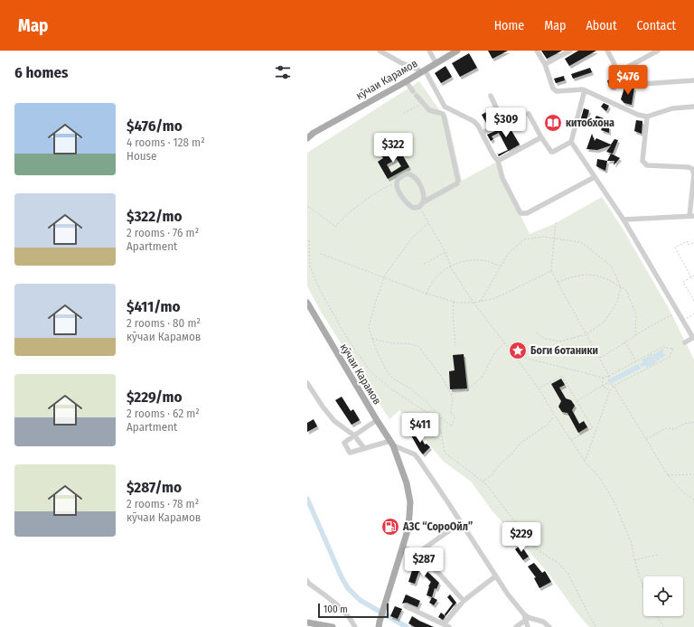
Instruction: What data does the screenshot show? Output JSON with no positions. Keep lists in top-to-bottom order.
{
  "streets": {
    "main road": ["кӯчаи Карамов"]
  },
  "places": {
    "library": ["китобхона"],
    "place": ["Боги ботаники"],
    "fuel station": ["АЗС “СороОйл”"]
  },
  "scale_bar": "100 m",
  "page": {
    "header": "Map",
    "nav": [
      "Home",
      "Map",
      "About",
      "Contact"
    ],
    "heading": "6 homes",
    "price": [
      "$476",
      "$309",
      "$322",
      "$411",
      "$229",
      "$287"
    ],
    "list": [
      {
        "name": "$476/mo",
        "note": "4 rooms · 128 m² · House"
      },
      {
        "name": "$322/mo",
        "note": "2 rooms · 76 m² · Apartment"
      },
      {
        "name": "$411/mo",
        "note": "2 rooms · 80 m² · кӯчаи Карамов"
      },
      {
        "name": "$229/mo",
        "note": "2 rooms · 62 m² · Apartment"
      },
      {
        "name": "$287/mo",
        "note": "2 rooms · 78 m² · кӯчаи Карамов"
      }
    ],
    "scale": "100 m"
  }
}
